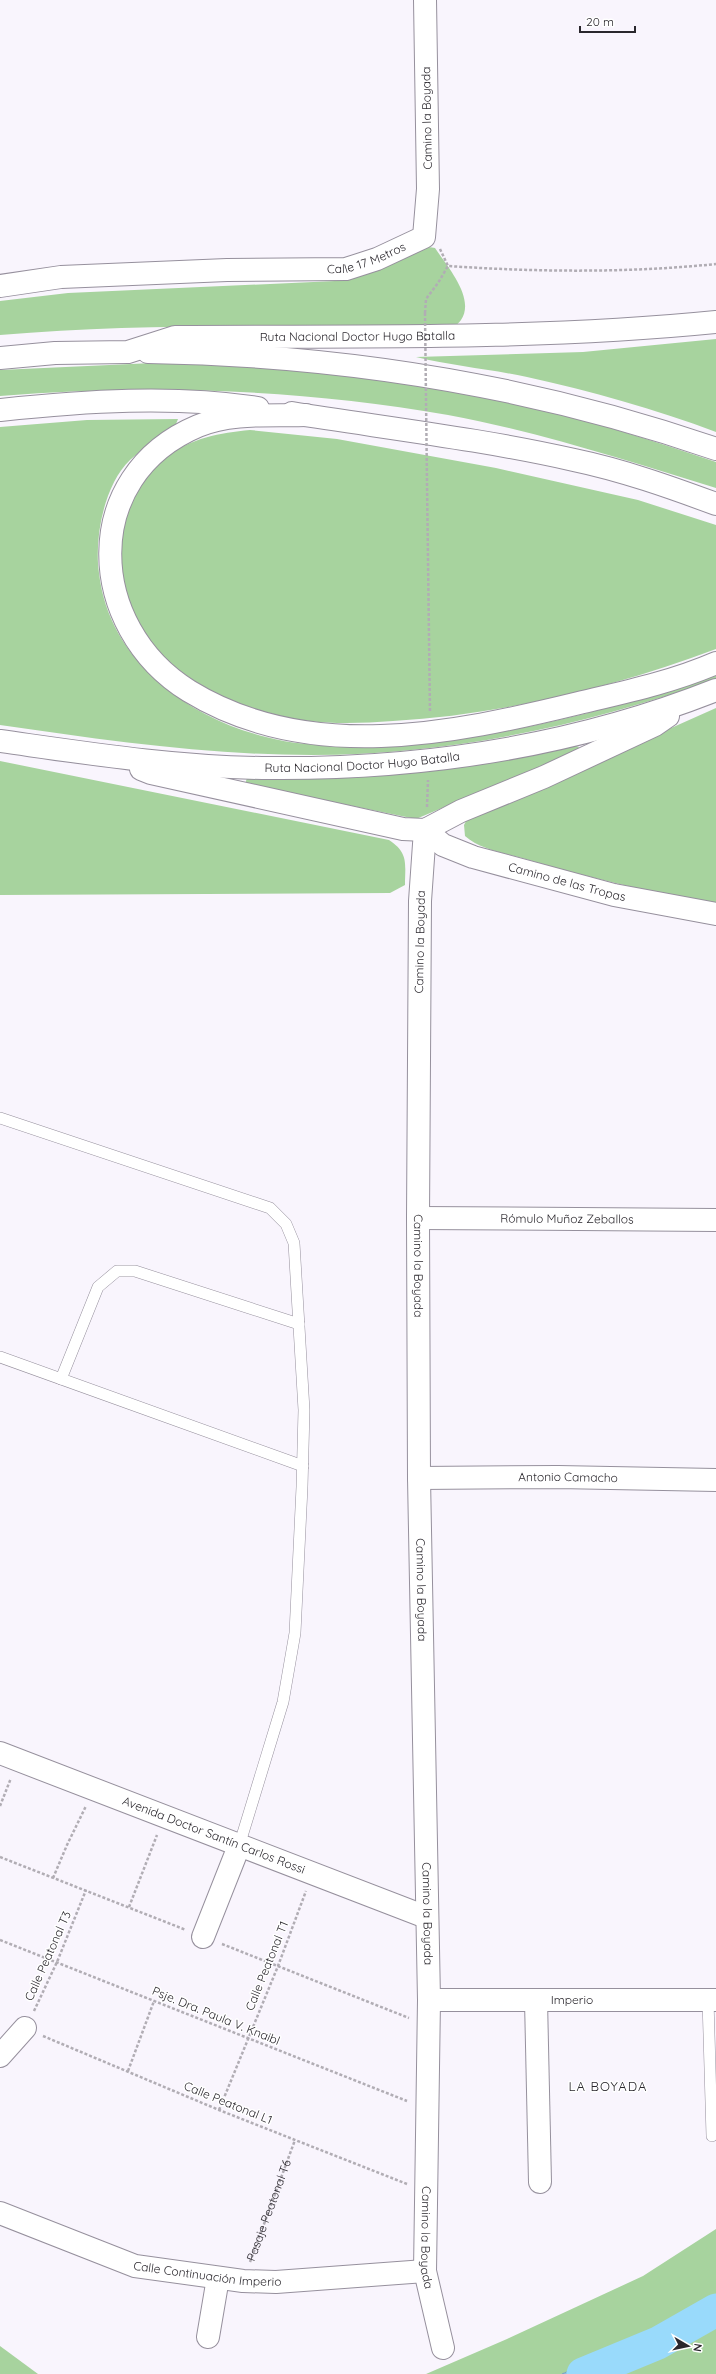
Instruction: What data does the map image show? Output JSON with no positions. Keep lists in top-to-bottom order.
{
  "streets": {
    "main road": [
      "Camino la Boyada",
      "Calle 17 Metros",
      "Ruta Nacional Doctor Hugo Batalla",
      "Camino de las Tropas",
      "Rómulo Muñoz Zeballos",
      "Antonio Camacho",
      "Avenida Doctor Santín Carlos Rossi",
      "Imperio",
      "Calle Continuación Imperio"
    ],
    "path": [
      "Calle Peatonal T3",
      "Calle Peatonal T1",
      "Psje. Dra. Paula V. Knaibl",
      "Calle Peatonal L1",
      "Pasaje Peatonal T6"
    ]
  },
  "crossings": [
    ["Camino la Boyada", "Calle 17 Metros"],
    ["Camino la Boyada", "Camino de las Tropas"],
    ["Camino la Boyada", "Rómulo Muñoz Zeballos"],
    ["Camino la Boyada", "Antonio Camacho"],
    ["Camino la Boyada", "Avenida Doctor Santín Carlos Rossi"],
    ["Camino la Boyada", "Imperio"],
    ["Camino la Boyada", "Psje. Dra. Paula V. Knaibl"],
    ["Camino la Boyada", "Calle Peatonal L1"],
    ["Camino la Boyada", "Calle Continuación Imperio"],
    ["Avenida Doctor Santín Carlos Rossi", "Calle Peatonal T1"],
    ["Calle Peatonal T3", "Psje. Dra. Paula V. Knaibl"],
    ["Calle Peatonal T3", "Calle Peatonal L1"],
    ["Calle Peatonal T1", "Psje. Dra. Paula V. Knaibl"],
    ["Calle Peatonal T1", "Calle Peatonal L1"],
    ["Calle Peatonal L1", "Pasaje Peatonal T6"],
    ["Pasaje Peatonal T6", "Calle Continuación Imperio"]
  ],
  "districts": ["LA BOYADA"],
  "scale_bar": "20 m",
  "north": "right"
}
